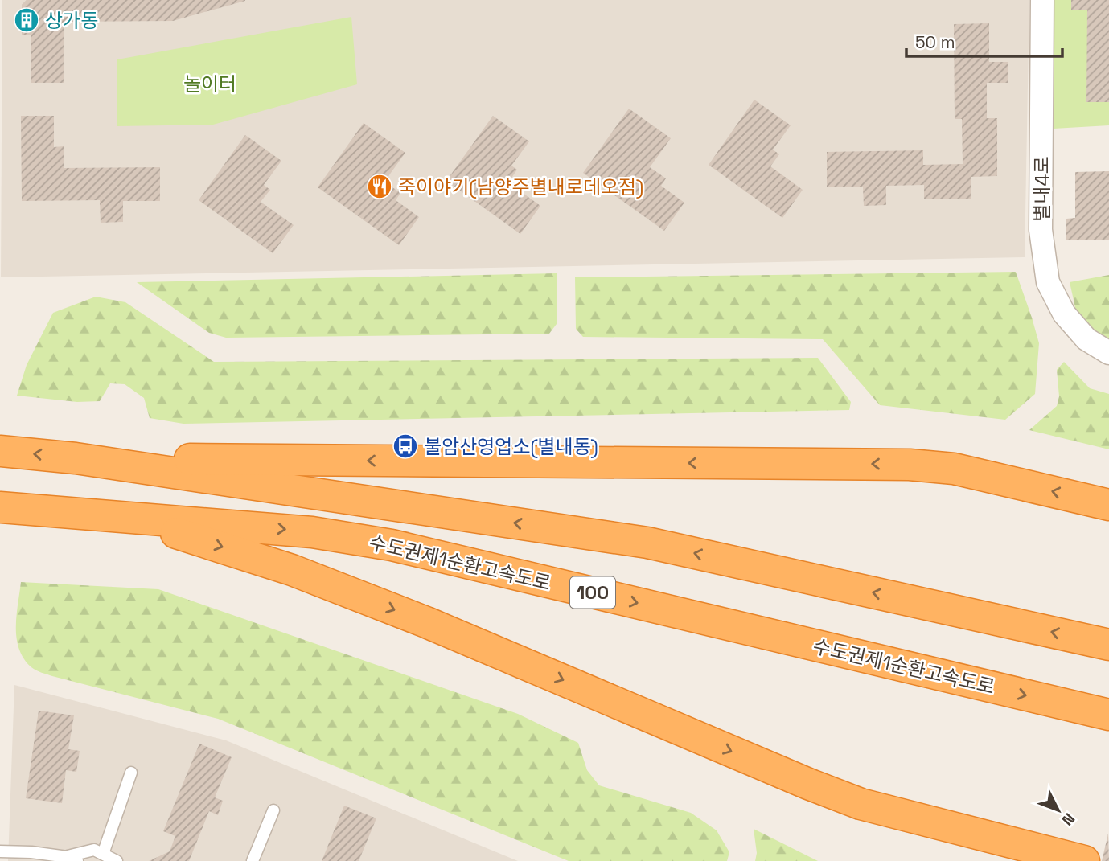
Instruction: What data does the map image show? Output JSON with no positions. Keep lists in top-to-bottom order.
{
  "streets": {
    "highway": ["수도권제1순환고속도로", "100"],
    "street": ["별내4로"]
  },
  "parks": ["놀이터"],
  "places": {
    "building": ["상가동"],
    "restaurant": ["죽이야기(남양주별내로데오점)"],
    "bus stop": ["불암산영업소(별내동)"]
  },
  "scale_bar": "50 m",
  "north": "bottom right"
}
